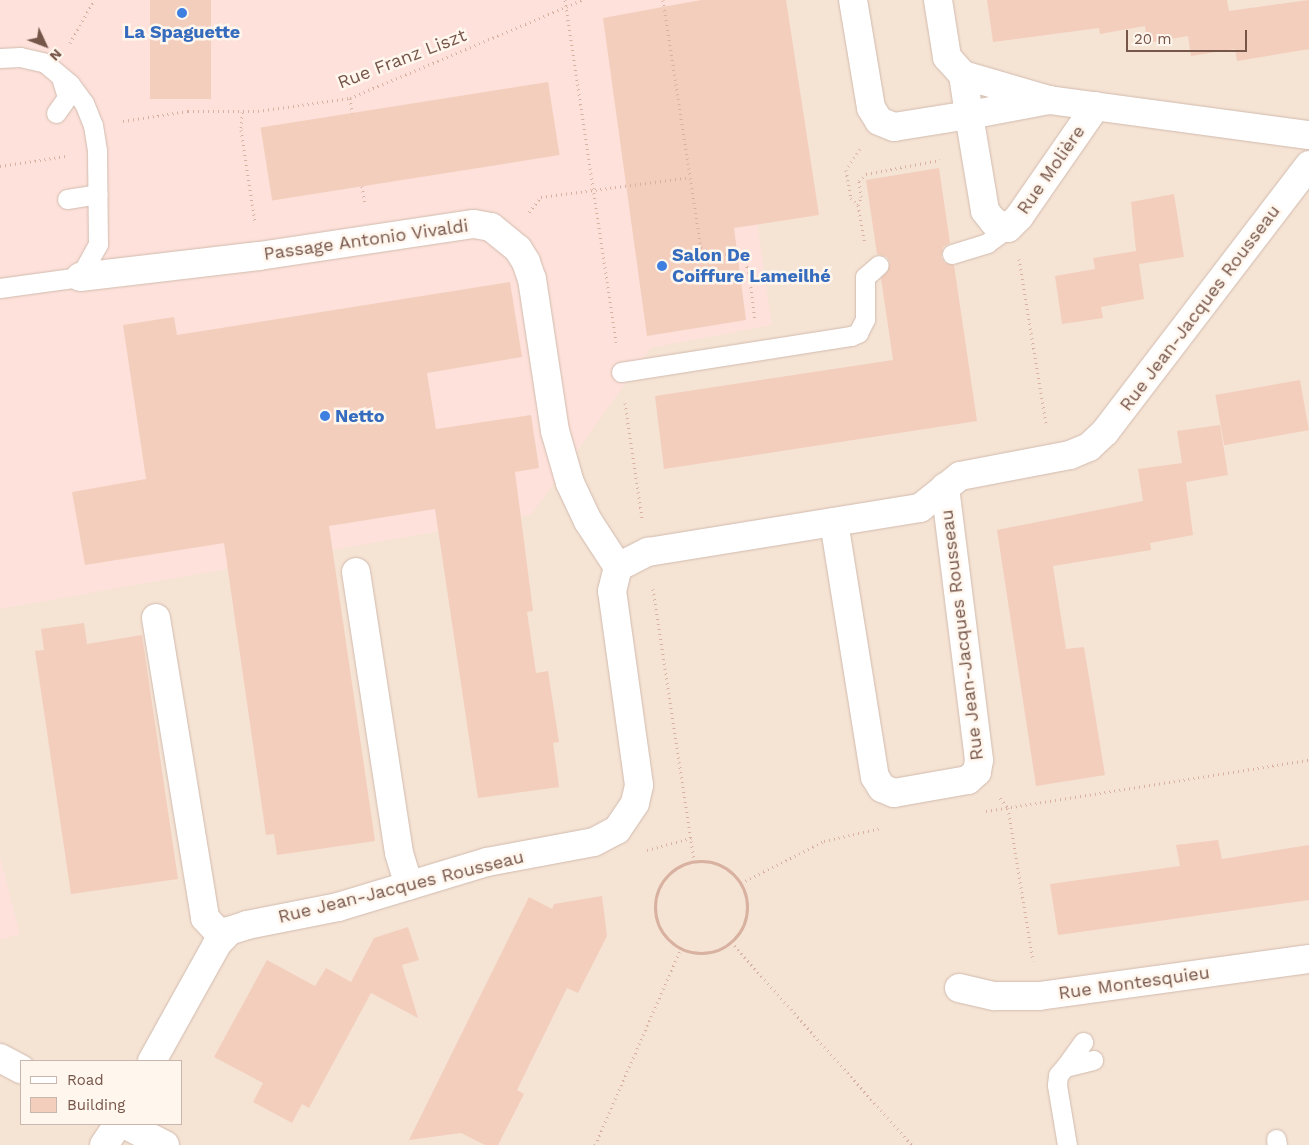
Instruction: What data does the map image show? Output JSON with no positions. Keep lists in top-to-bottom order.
{
  "streets": {
    "street": [
      "Rue Molière",
      "Passage Antonio Vivaldi",
      "Rue Jean-Jacques Rousseau",
      "Rue Montesquieu"
    ],
    "path": ["Rue Franz Liszt"]
  },
  "crossings": [
    ["Passage Antonio Vivaldi", "Rue Jean-Jacques Rousseau"]
  ],
  "places": ["La Spaguette", "Salon De Coiffure Lameilhé", "Netto"],
  "legend": ["Road", "Building"],
  "scale_bar": "20 m",
  "north": "bottom right"
}
